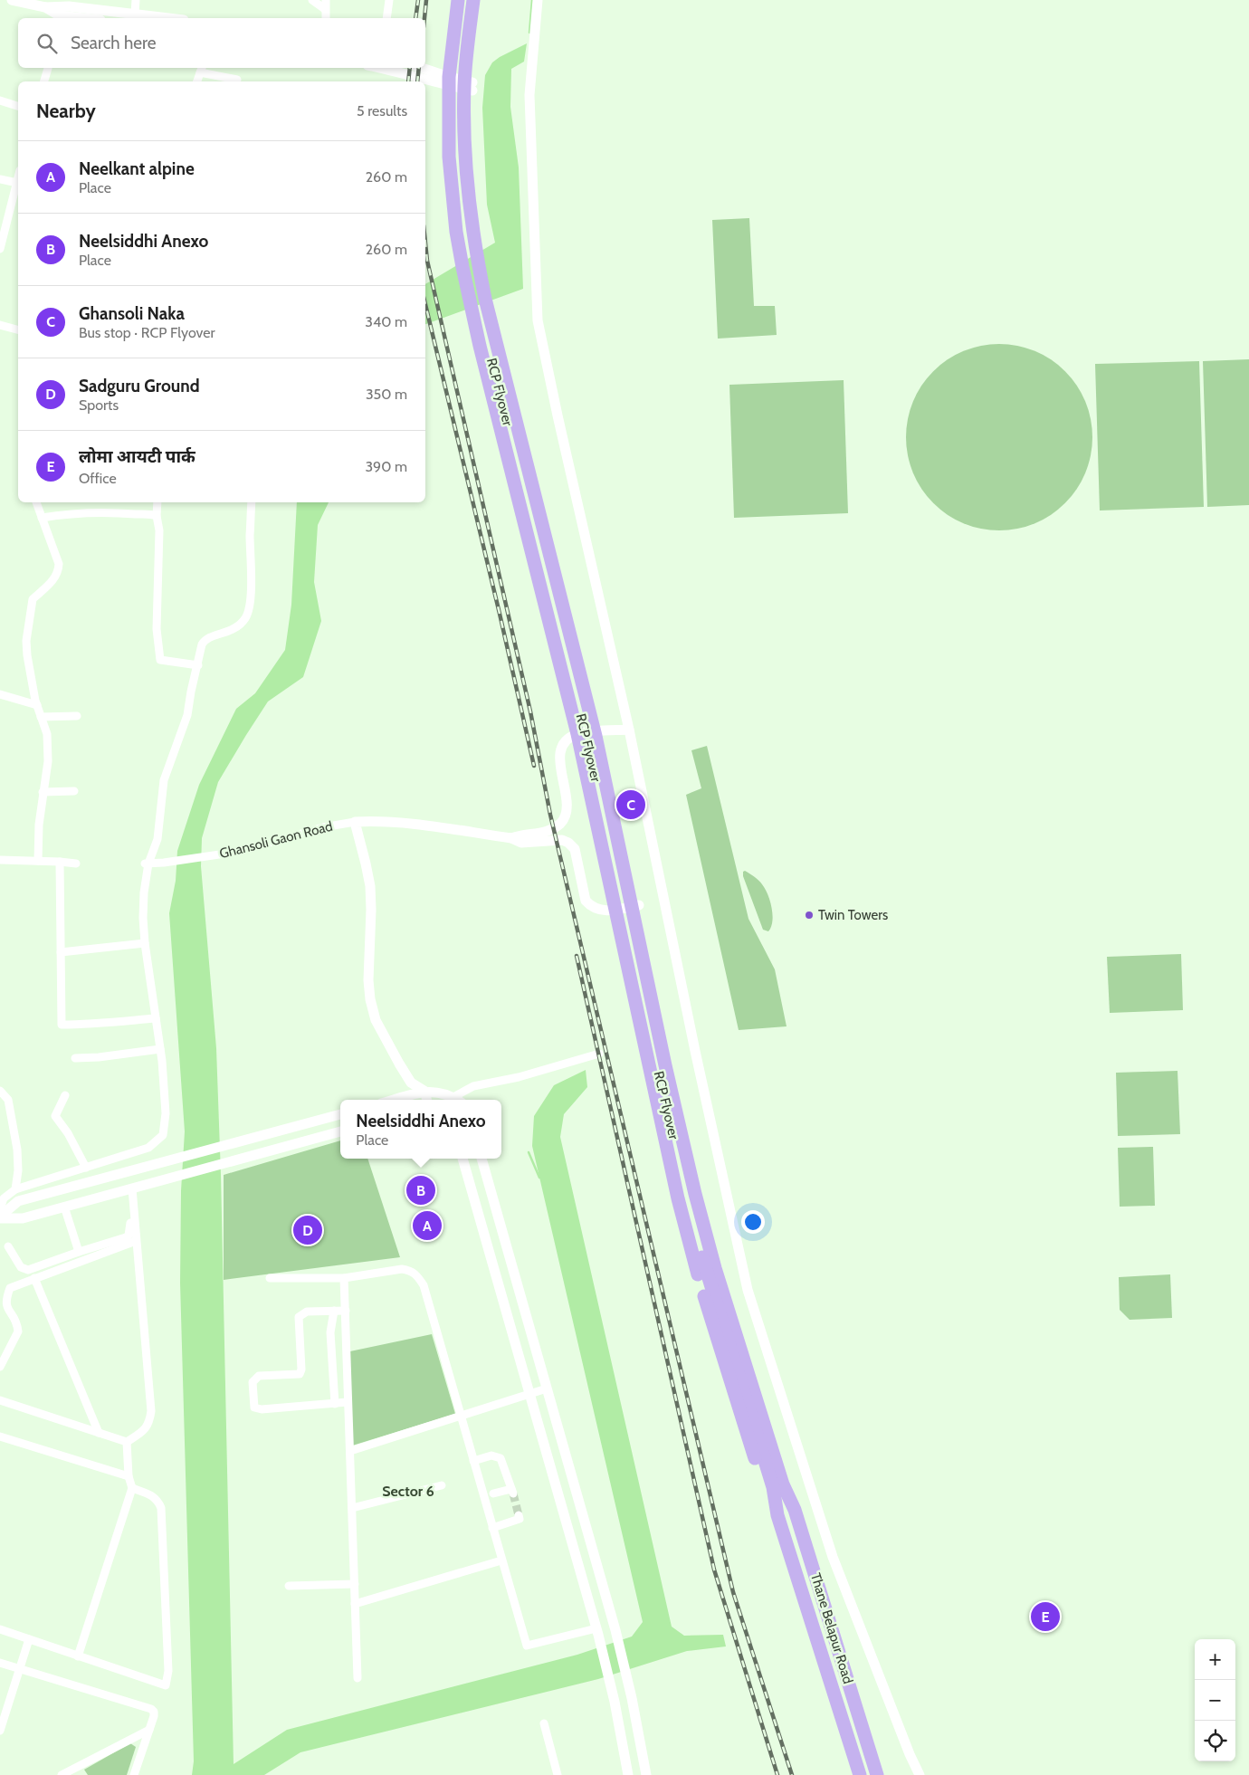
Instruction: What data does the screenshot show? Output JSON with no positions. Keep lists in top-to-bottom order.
{
  "streets": {
    "main road": ["RCP Flyover", "Thane Belapur Road"],
    "street": ["Ghansoli Gaon Road"]
  },
  "crossings": [
    ["RCP Flyover", "Thane Belapur Road"]
  ],
  "districts": ["Sector 6"],
  "places": ["Twin Towers"],
  "page": {
    "search": "Search here",
    "heading": ["Nearby", "5 results"],
    "list": [
      {
        "mark": "A",
        "name": "Neelkant alpine",
        "note": "Place",
        "value": "260 m"
      },
      {
        "mark": "B",
        "name": "Neelsiddhi Anexo",
        "note": "Place",
        "value": "260 m"
      },
      {
        "mark": "C",
        "name": "Ghansoli Naka",
        "note": "Bus stop · RCP Flyover",
        "value": "340 m"
      },
      {
        "mark": "D",
        "name": "Sadguru Ground",
        "note": "Sports",
        "value": "350 m"
      },
      {
        "mark": "E",
        "name": "लोमा आयटी पार्क",
        "note": "Office",
        "value": "390 m"
      }
    ],
    "pins": [
      "C",
      "B",
      "A",
      "D",
      "E"
    ],
    "popup": ["Neelsiddhi Anexo", "Place"],
    "map_buttons": ["+", "−"]
  }
}
